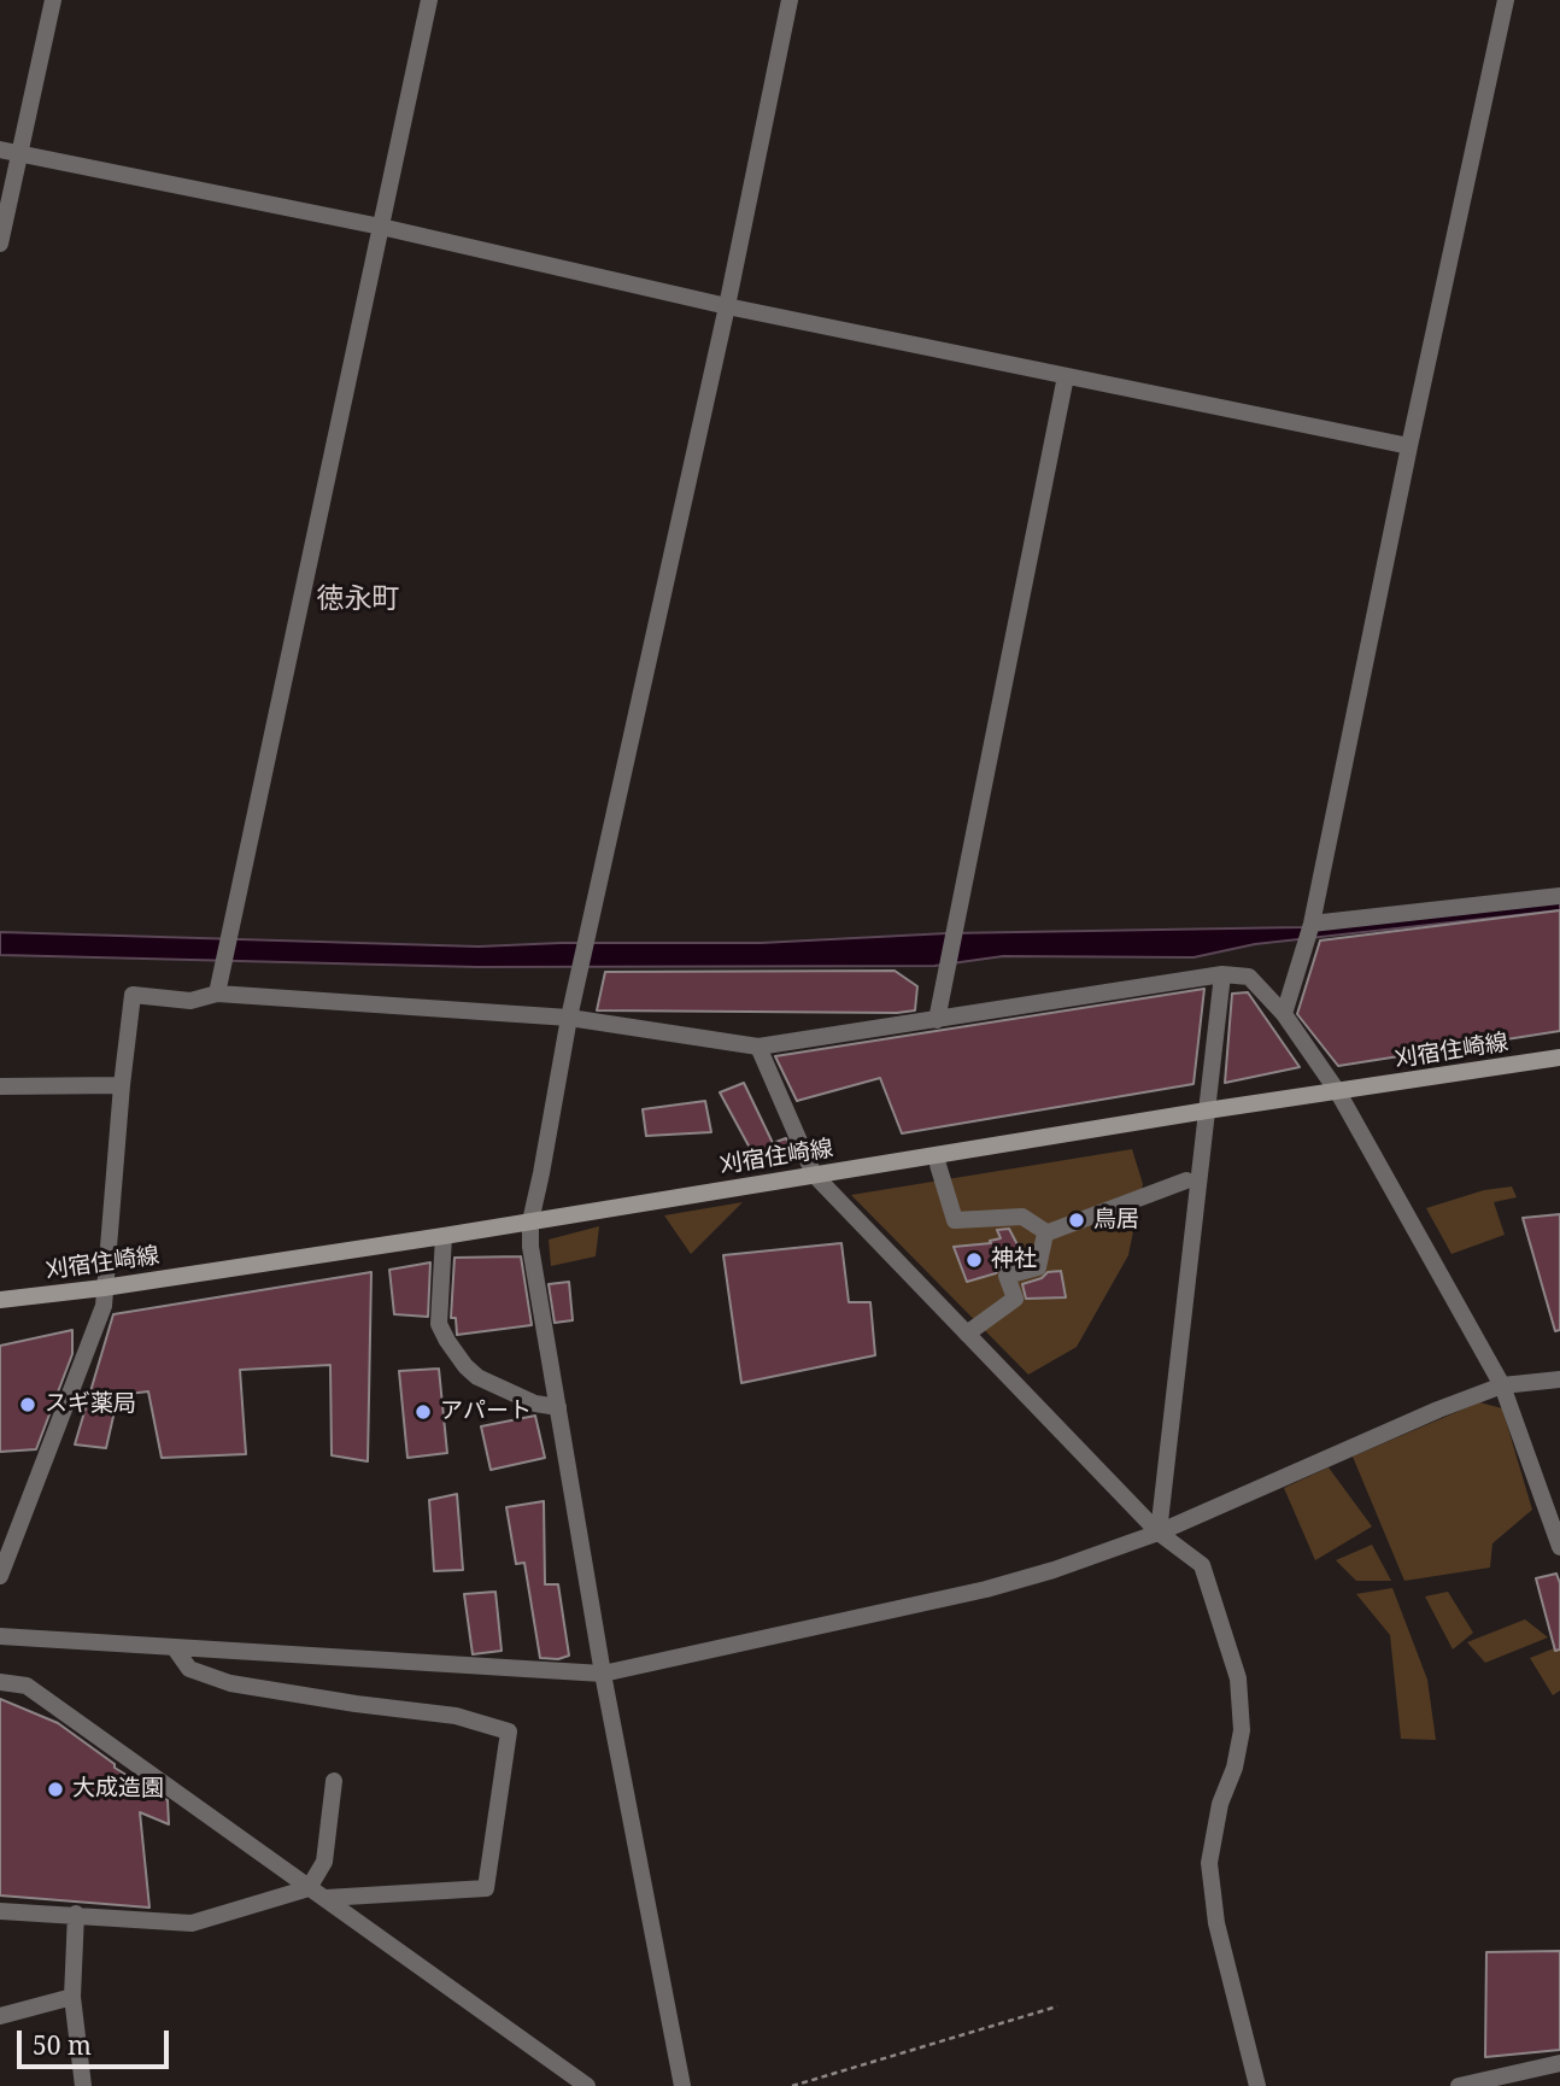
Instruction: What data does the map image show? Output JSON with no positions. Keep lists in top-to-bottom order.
{
  "streets": {
    "main road": ["刈宿住崎線"]
  },
  "districts": ["徳永町"],
  "places": [
    "鳥居",
    "神社",
    "スギ薬局",
    "アパート",
    "大成造園"
  ],
  "scale_bar": "50 m"
}
